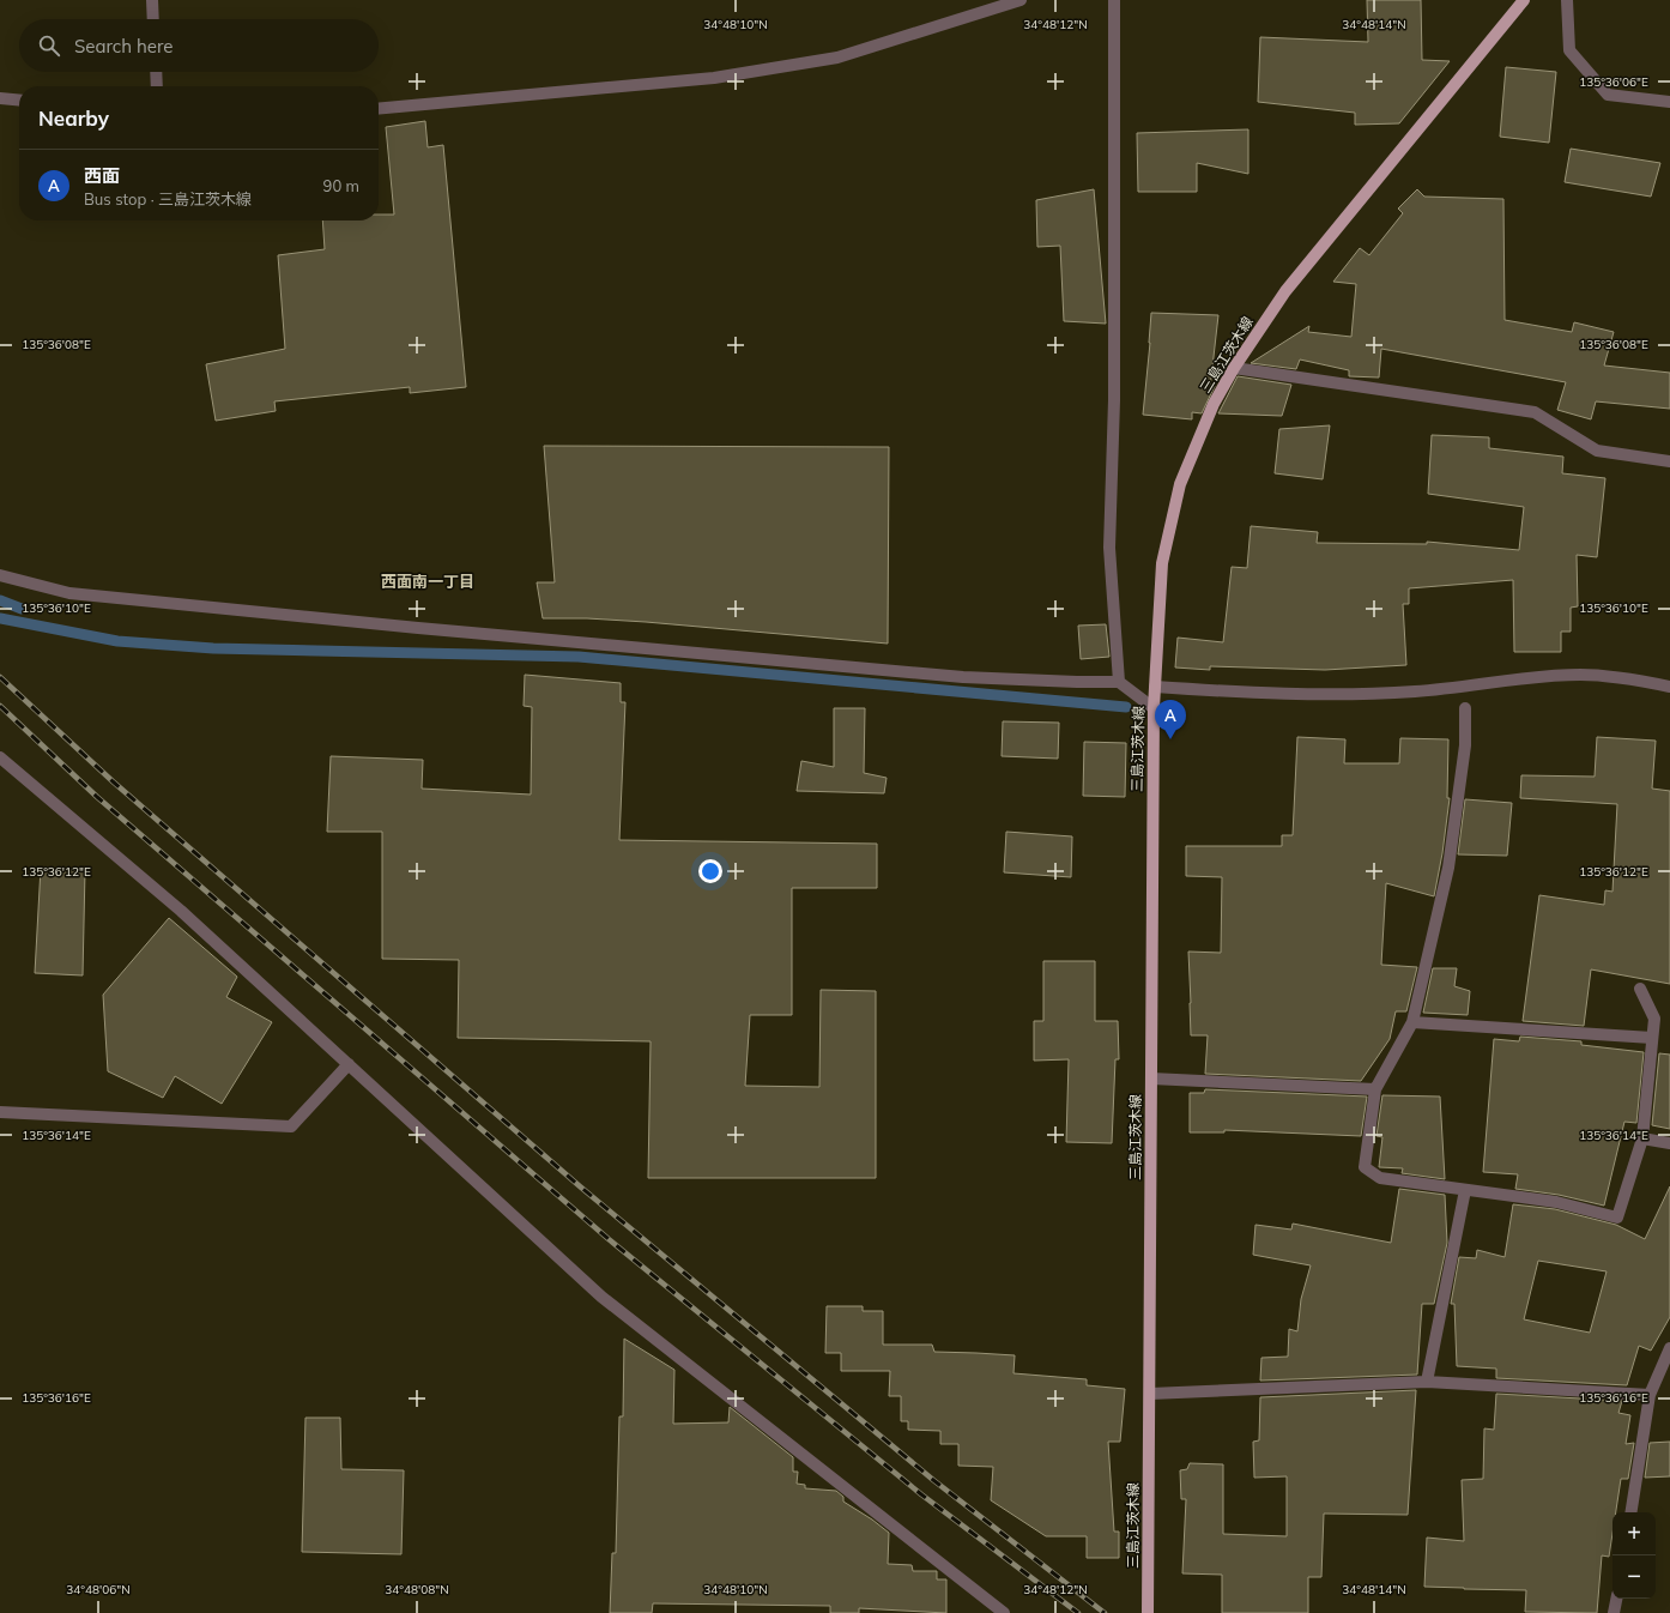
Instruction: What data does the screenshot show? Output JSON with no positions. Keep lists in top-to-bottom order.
{
  "streets": {
    "main road": ["三島江茨木線"]
  },
  "districts": ["西面南一丁目"],
  "page": {
    "search": "Search here",
    "heading": "Nearby",
    "list": [
      {
        "mark": "A",
        "name": "西面",
        "note": "Bus stop · 三島江茨木線",
        "value": "90 m"
      }
    ],
    "pins": "A",
    "map_buttons": ["+", "−"]
  },
  "coordinates": [
    "34°48'10\"N",
    "34°48'12\"N",
    "34°48'14\"N",
    "135°36'06\"E",
    "135°36'08\"E",
    "135°36'10\"E",
    "135°36'12\"E",
    "135°36'14\"E",
    "135°36'16\"E",
    "34°48'06\"N",
    "34°48'08\"N"
  ]
}
